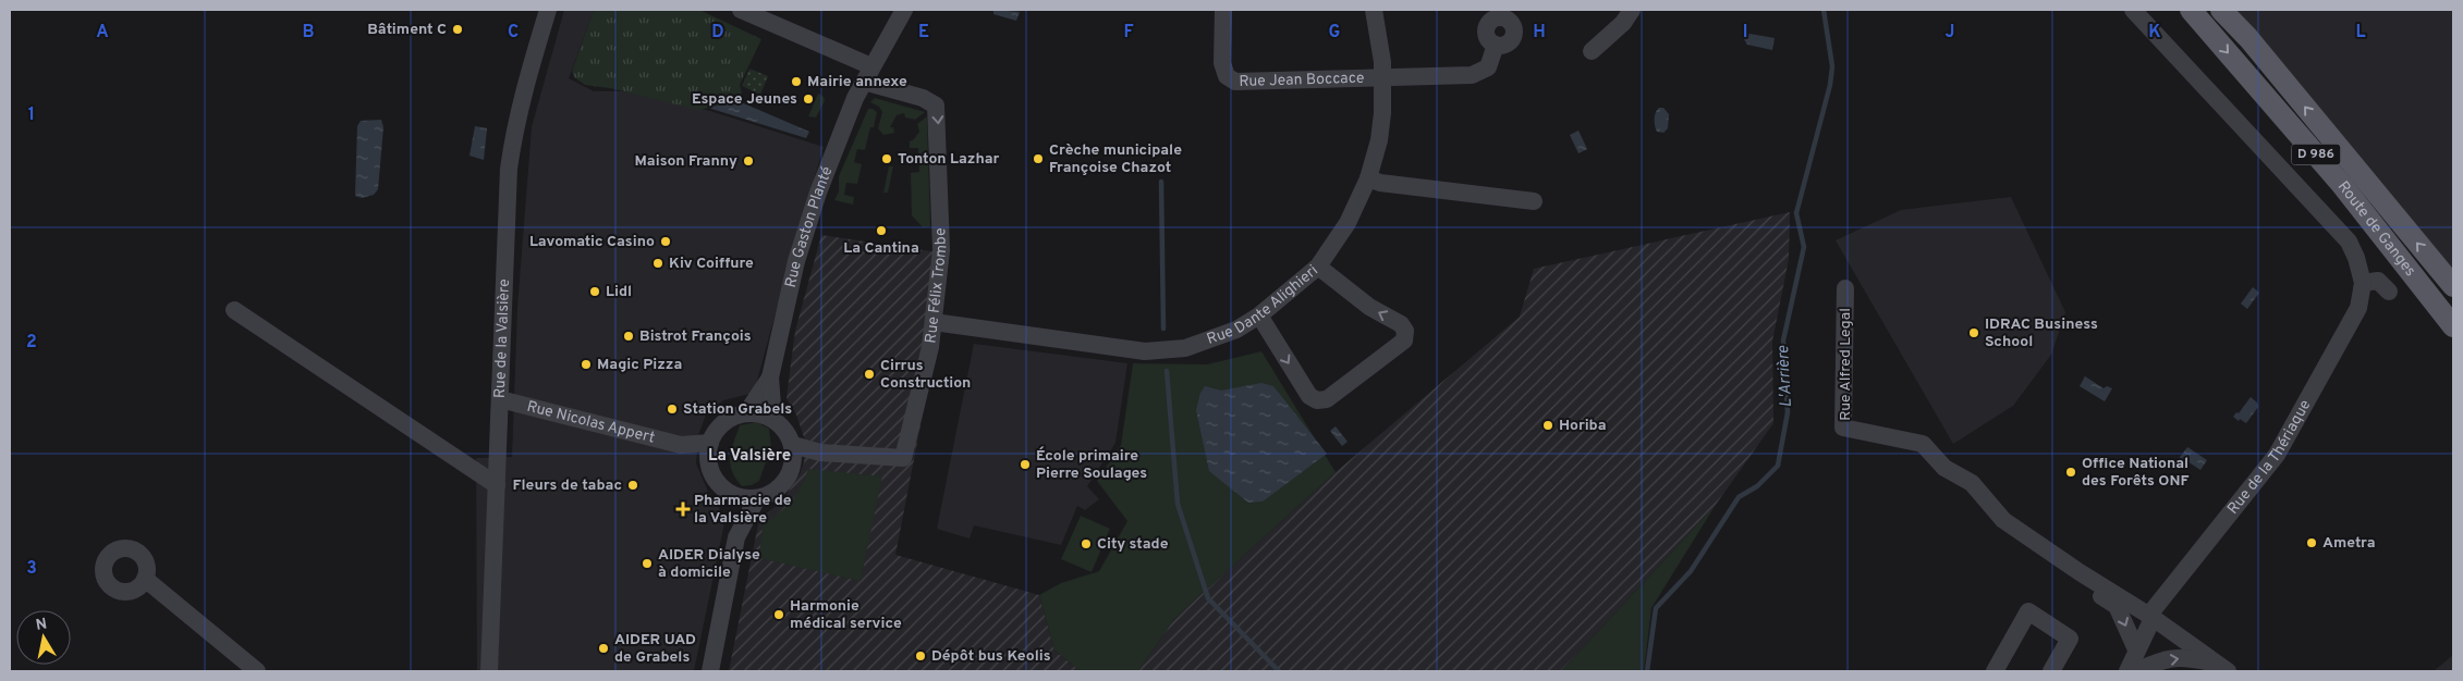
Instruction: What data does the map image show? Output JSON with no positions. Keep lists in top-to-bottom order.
{
  "streets": {
    "main road": ["D 986", "Route de Ganges"],
    "street": [
      "Rue Jean Boccace",
      "Rue Gaston Planté",
      "Rue Félix Trombe",
      "Rue Dante Alighieri",
      "Rue de la Valsière",
      "Rue Alfred Legal",
      "Rue Nicolas Appert",
      "Rue de la Thériaque"
    ]
  },
  "crossings": [
    ["Rue Jean Boccace", "Rue Dante Alighieri"],
    ["Rue Gaston Planté", "Rue Félix Trombe"],
    ["Rue Gaston Planté", "Rue Nicolas Appert"],
    ["Rue Félix Trombe", "Rue Dante Alighieri"],
    ["Rue Félix Trombe", "Rue Nicolas Appert"],
    ["Rue de la Valsière", "Rue Nicolas Appert"]
  ],
  "one_way": ["Rue Félix Trombe"],
  "districts": ["La Valsière"],
  "water": ["L'Arrière"],
  "places": {
    "other": [
      "Bâtiment C",
      "Mairie annexe",
      "Espace Jeunes",
      "Tonton Lazhar",
      "Crèche municipale Françoise Chazot",
      "Maison Franny",
      "La Cantina",
      "Lavomatic Casino",
      "Kiv Coiffure",
      "Lidl",
      "IDRAC Business School",
      "Bistrot François",
      "Magic Pizza",
      "Cirrus Construction",
      "Station Grabels",
      "Horiba",
      "École primaire Pierre Soulages",
      "Office National des Forêts ONF",
      "Fleurs de tabac",
      "Ametra",
      "City stade",
      "AIDER Dialyse à domicile",
      "Harmonie médical service",
      "AIDER UAD de Grabels",
      "Dépôt bus Keolis"
    ],
    "health": ["Pharmacie de la Valsière"]
  },
  "north": "top",
  "grid": {
    "columns": [
      "A",
      "B",
      "C",
      "D",
      "E",
      "F",
      "G",
      "H",
      "I",
      "J",
      "K",
      "L"
    ],
    "rows": ["1", "2", "3"]
  }
}
